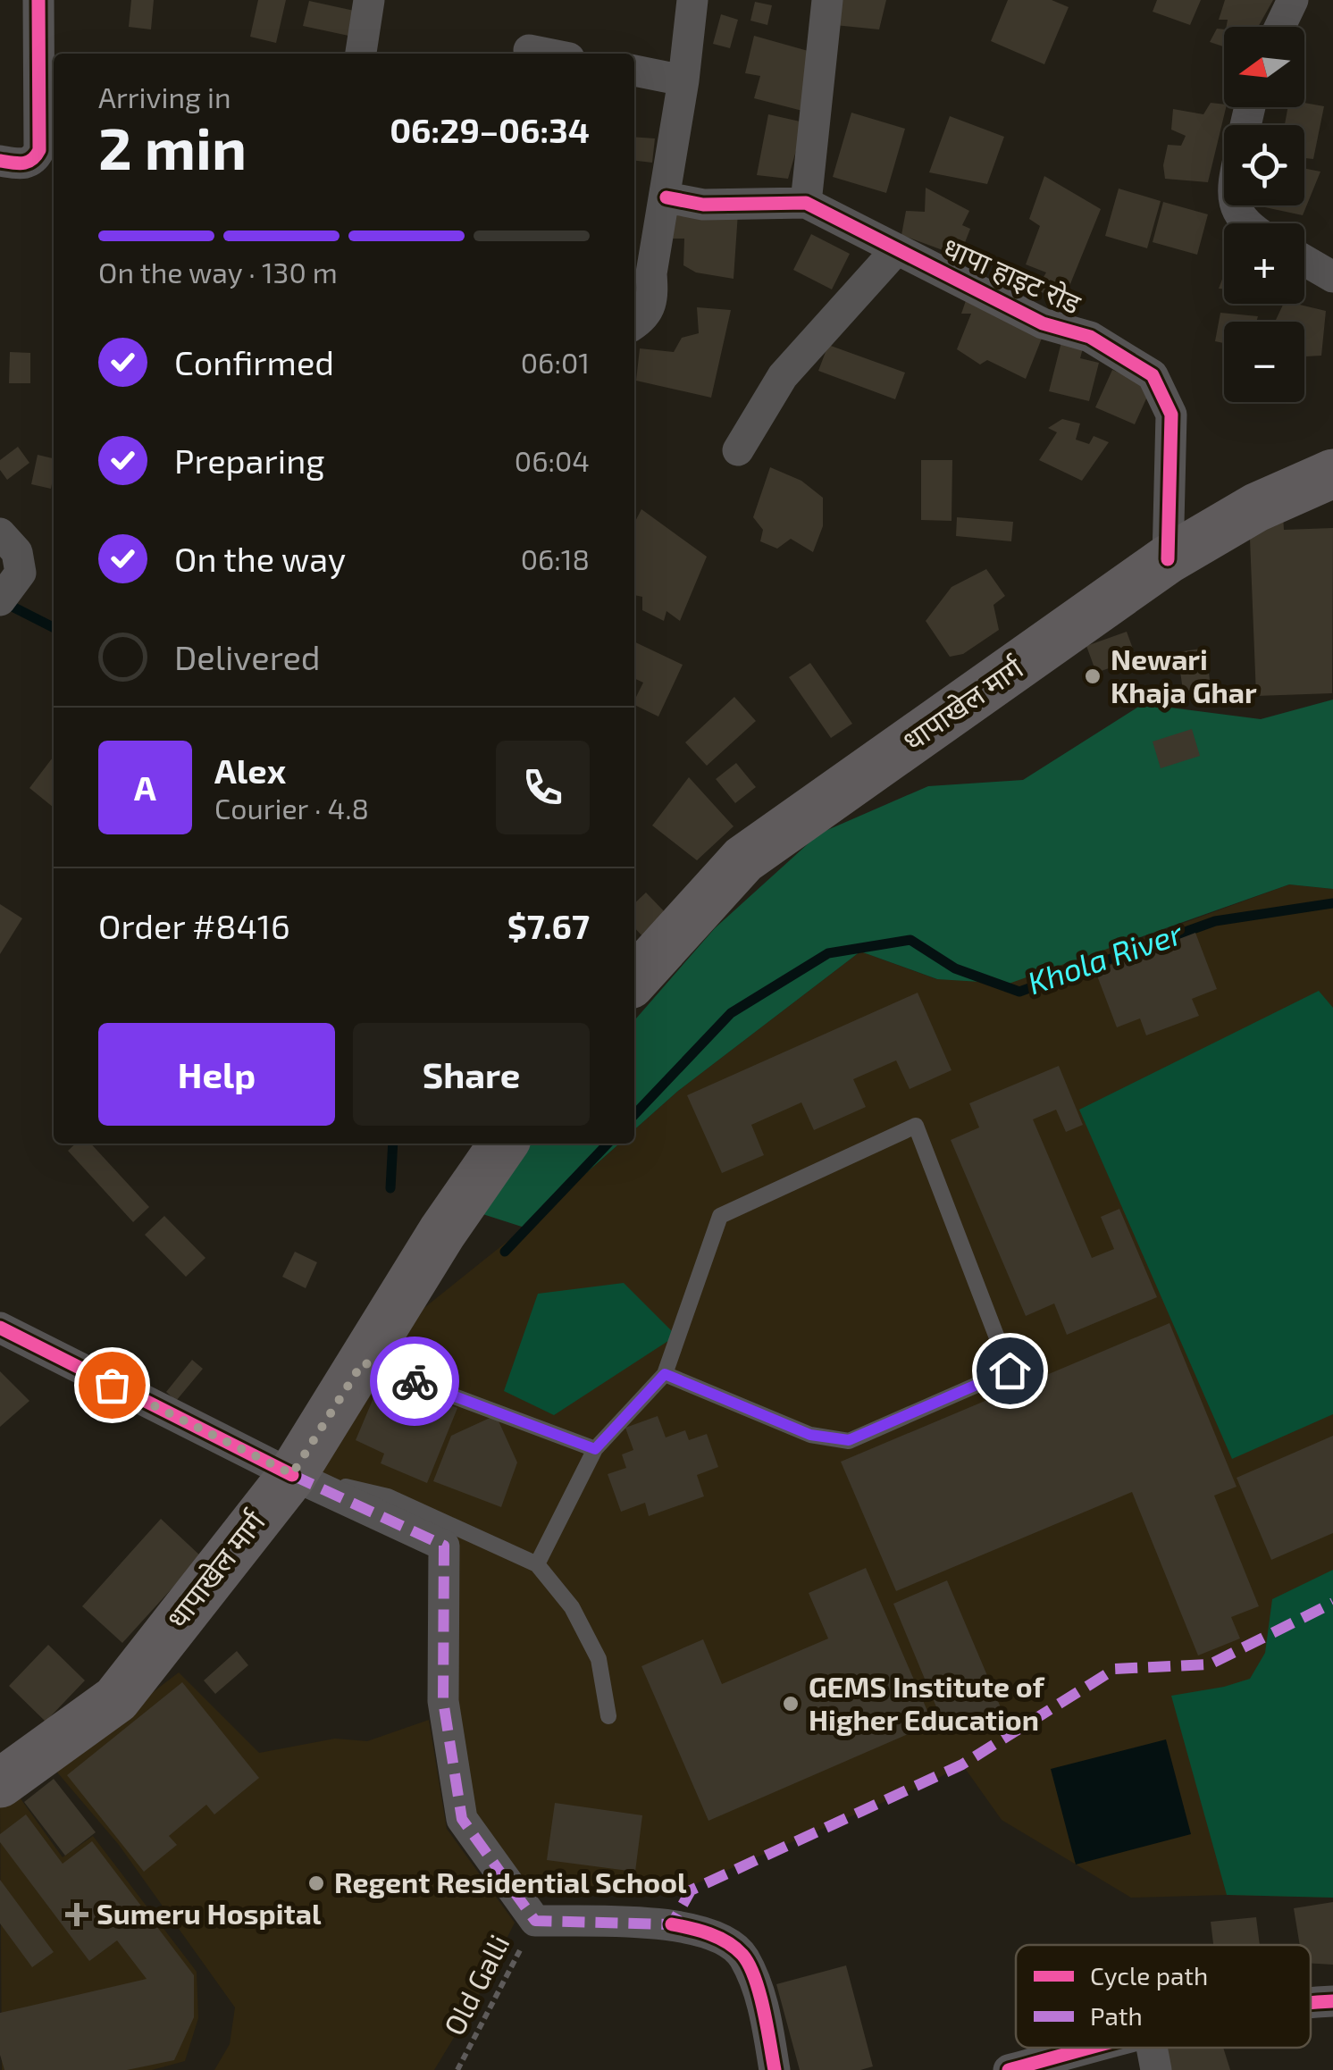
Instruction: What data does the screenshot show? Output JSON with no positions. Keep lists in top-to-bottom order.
{
  "streets": {
    "main road": ["धापाखेल मार्ग"],
    "street": ["धापा हाइट रोड"],
    "path": ["Old Galli"]
  },
  "crossings": [
    ["धापा हाइट रोड", "धापाखेल मार्ग"]
  ],
  "water": ["Khola River"],
  "places": {
    "other": ["Newari Khaja Ghar", "GEMS Institute of Higher Education", "Regent Residential School"],
    "health": ["Sumeru Hospital"]
  },
  "legend": ["Cycle path", "Path"],
  "north": "left",
  "page": {
    "map_buttons": ["+", "−"],
    "heading": ["2 min", "Arriving in", "06:29–06:34"],
    "panel": [
      "Alex",
      "Courier · 4.8",
      "Order #8416",
      "$7.67"
    ],
    "bar": "On the way · 130 m",
    "list": [
      ["Confirmed", "06:01"],
      ["Preparing", "06:04"],
      ["On the way", "06:18"],
      "Delivered"
    ],
    "round": "A",
    "buttons": ["Help", "Share"]
  }
}
